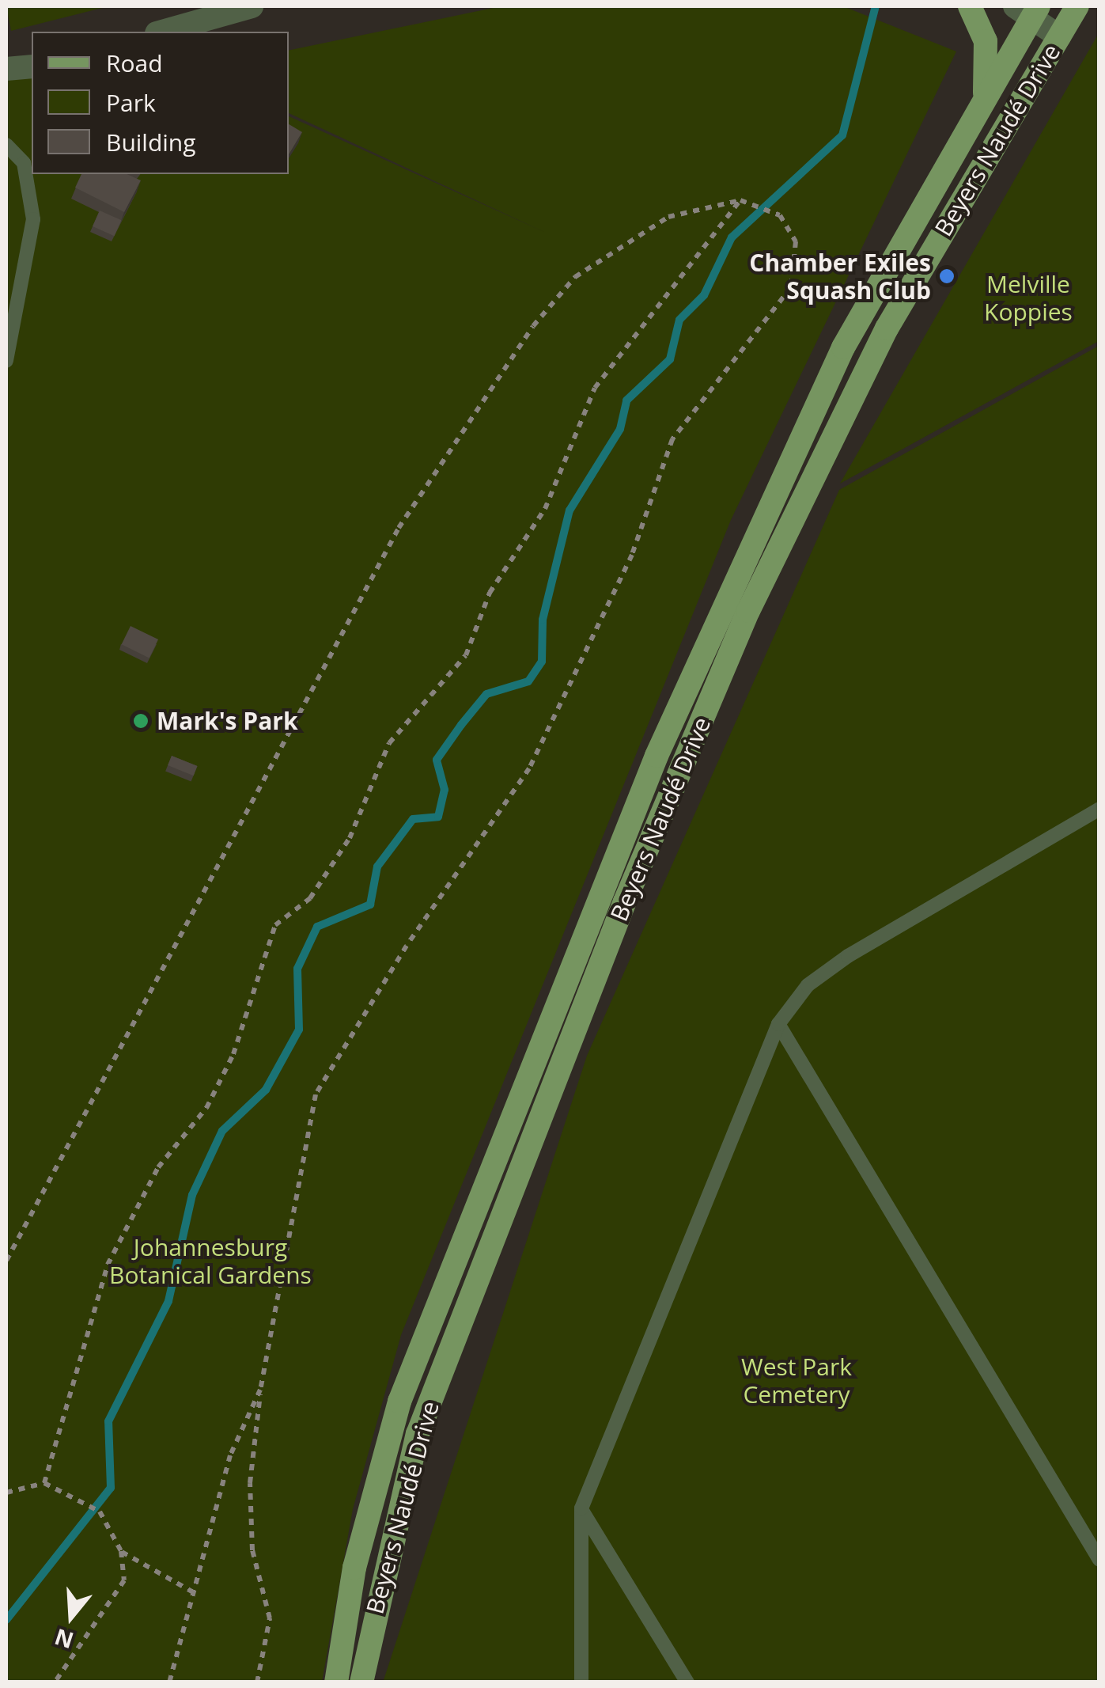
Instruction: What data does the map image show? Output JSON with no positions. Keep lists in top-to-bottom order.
{
  "streets": {
    "main road": ["Beyers Naudé Drive"]
  },
  "parks": ["Melville Koppies", "Johannesburg Botanical Gardens", "West Park Cemetery"],
  "places": ["Chamber Exiles Squash Club", "Mark's Park"],
  "legend": ["Road", "Park", "Building"],
  "north": "bottom"
}
